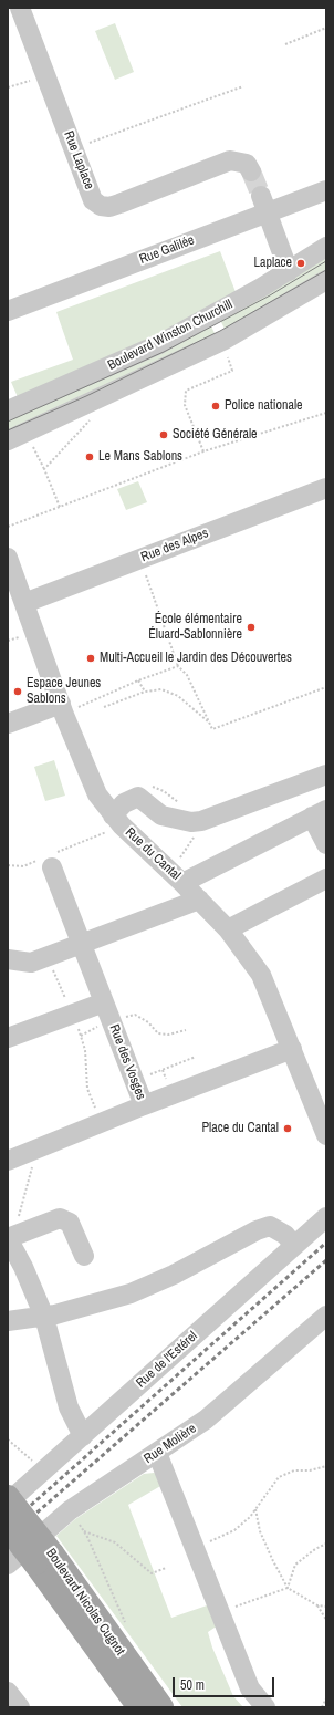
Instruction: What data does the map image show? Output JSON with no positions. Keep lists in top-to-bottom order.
{
  "streets": {
    "main road": ["Boulevard Nicolas Cugnot"],
    "street": [
      "Rue Laplace",
      "Rue Galilée",
      "Boulevard Winston Churchill",
      "Rue des Alpes",
      "Rue du Cantal",
      "Rue des Vosges",
      "Rue de l'Estérel",
      "Rue Molière"
    ]
  },
  "crossings": [
    ["Rue des Alpes", "Rue du Cantal"],
    ["Rue du Cantal", "Rue des Vosges"]
  ],
  "places": [
    "Laplace",
    "Police nationale",
    "Société Générale",
    "Le Mans Sablons",
    "École élémentaire Éluard-Sablonnière",
    "Multi-Accueil le Jardin des Découvertes",
    "Espace Jeunes Sablons",
    "Place du Cantal"
  ],
  "scale_bar": "50 m"
}
